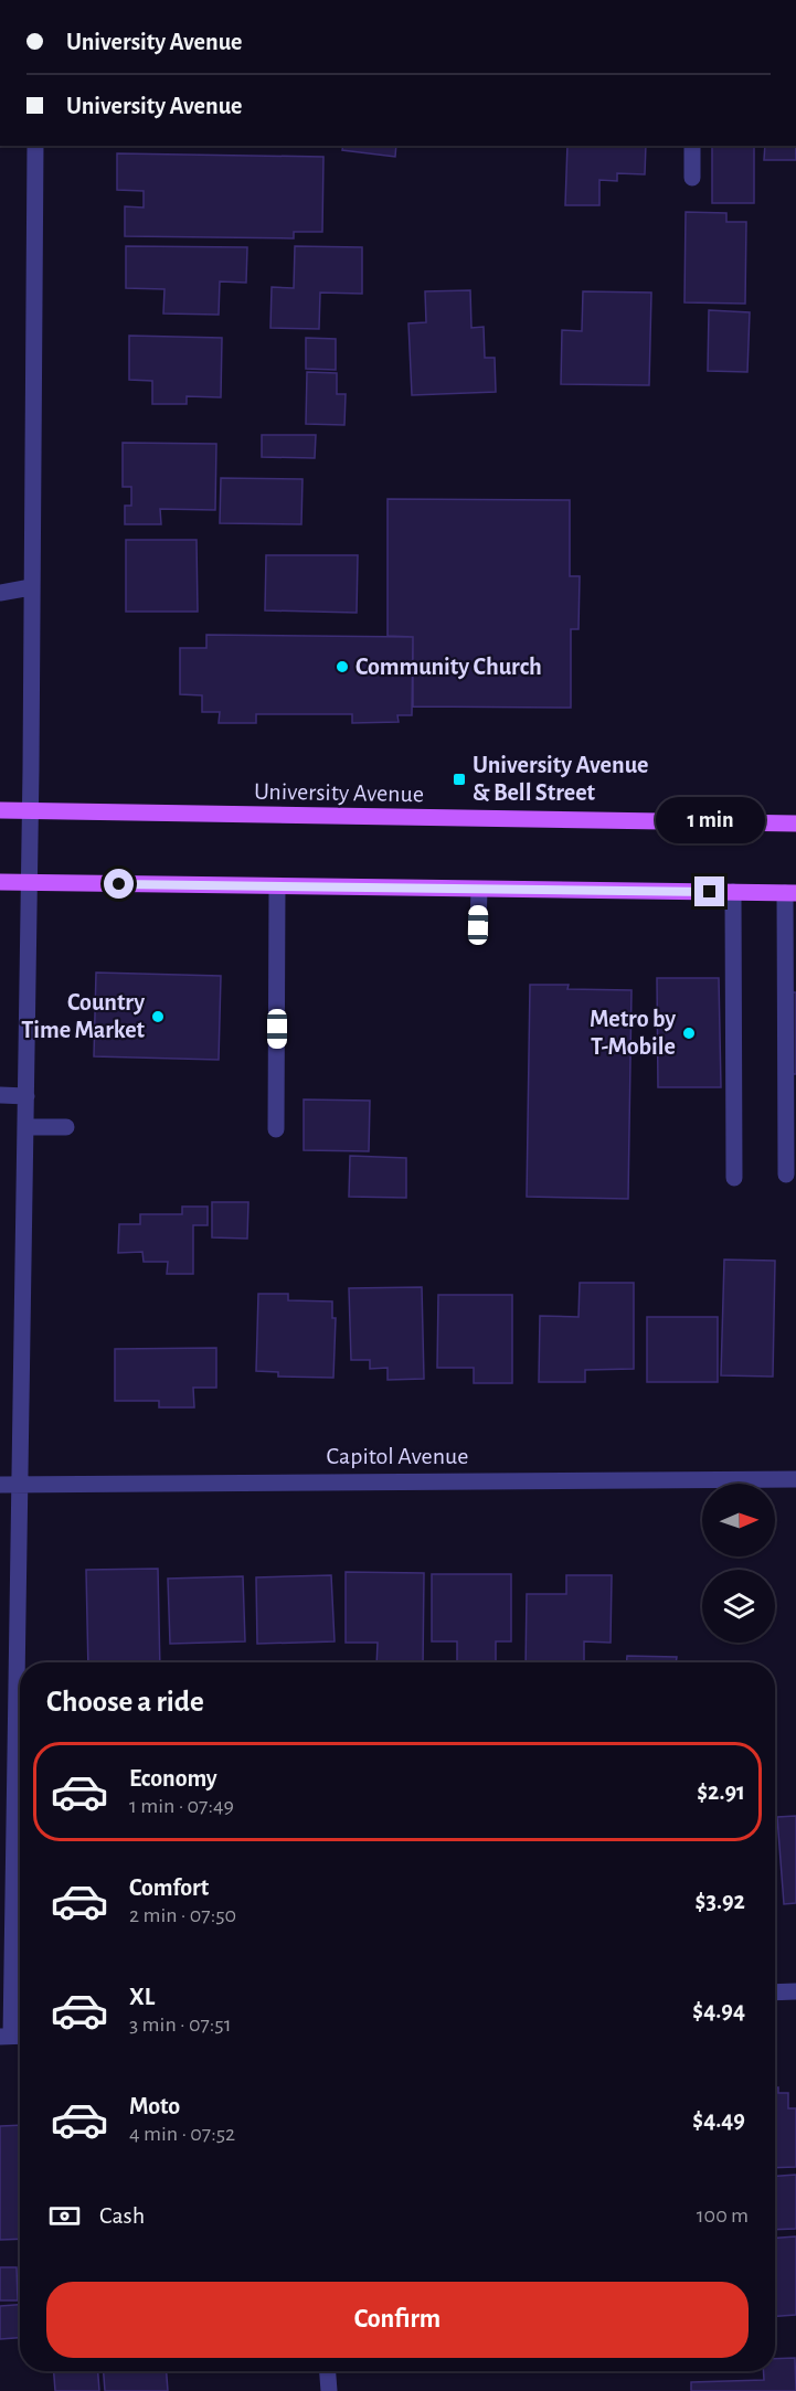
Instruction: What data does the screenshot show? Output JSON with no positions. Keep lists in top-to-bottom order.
{
  "streets": {
    "main road": ["University Avenue"],
    "street": ["Capitol Avenue"]
  },
  "places": {
    "other": ["Community Church", "Country Time Market", "Metro by T-Mobile"],
    "transit": ["University Avenue & Bell Street"]
  },
  "north": "right",
  "page": {
    "banner": ["University Avenue", "University Avenue"],
    "bubble": "1 min",
    "heading": "Choose a ride",
    "list": [
      {
        "name": "Economy",
        "note": "1 min · 07:49",
        "value": "$2.91"
      },
      {
        "name": "Comfort",
        "note": "2 min · 07:50",
        "value": "$3.92"
      },
      {
        "name": "XL",
        "note": "3 min · 07:51",
        "value": "$4.94"
      },
      {
        "name": "Moto",
        "note": "4 min · 07:52",
        "value": "$4.49"
      }
    ],
    "pay": ["Cash", "100 m"],
    "buttons": "Confirm"
  }
}
